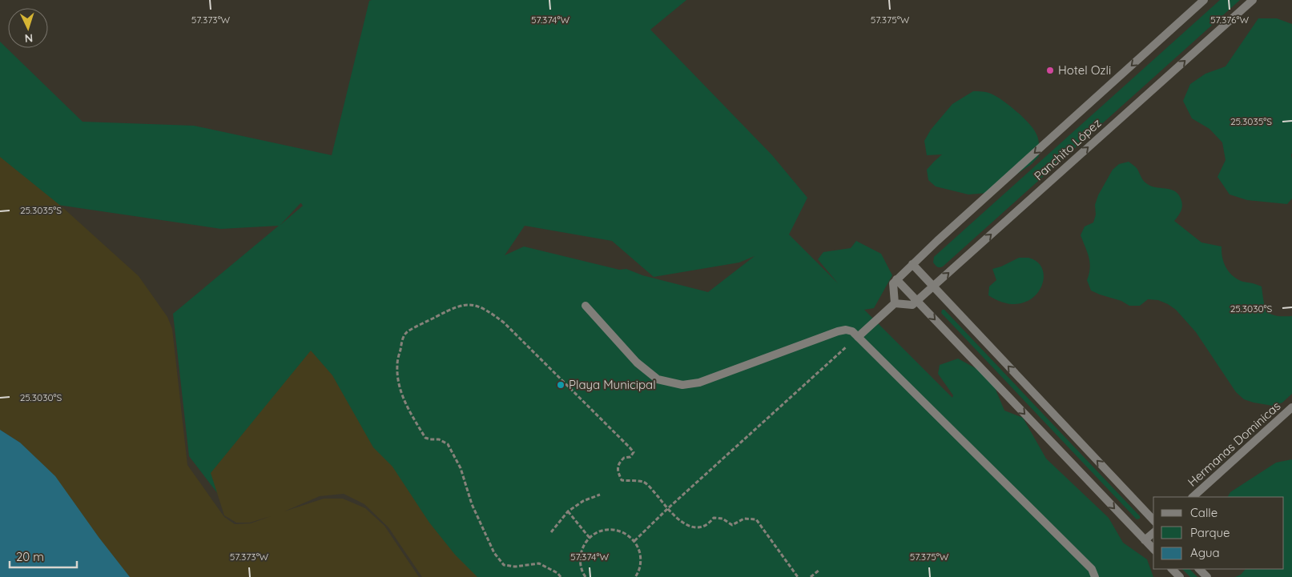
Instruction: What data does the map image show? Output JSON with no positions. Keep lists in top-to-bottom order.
{
  "streets": {
    "street": ["Panchito López", "Hermanas Dominicas"]
  },
  "places": ["Hotel Ozli", "Playa Municipal"],
  "legend": ["Calle", "Parque", "Agua"],
  "scale_bar": "20 m",
  "north": "bottom",
  "coordinates": [
    "57.373°W",
    "57.374°W",
    "57.375°W",
    "57.376°W",
    "25.3035°S",
    "25.3030°S"
  ]
}
